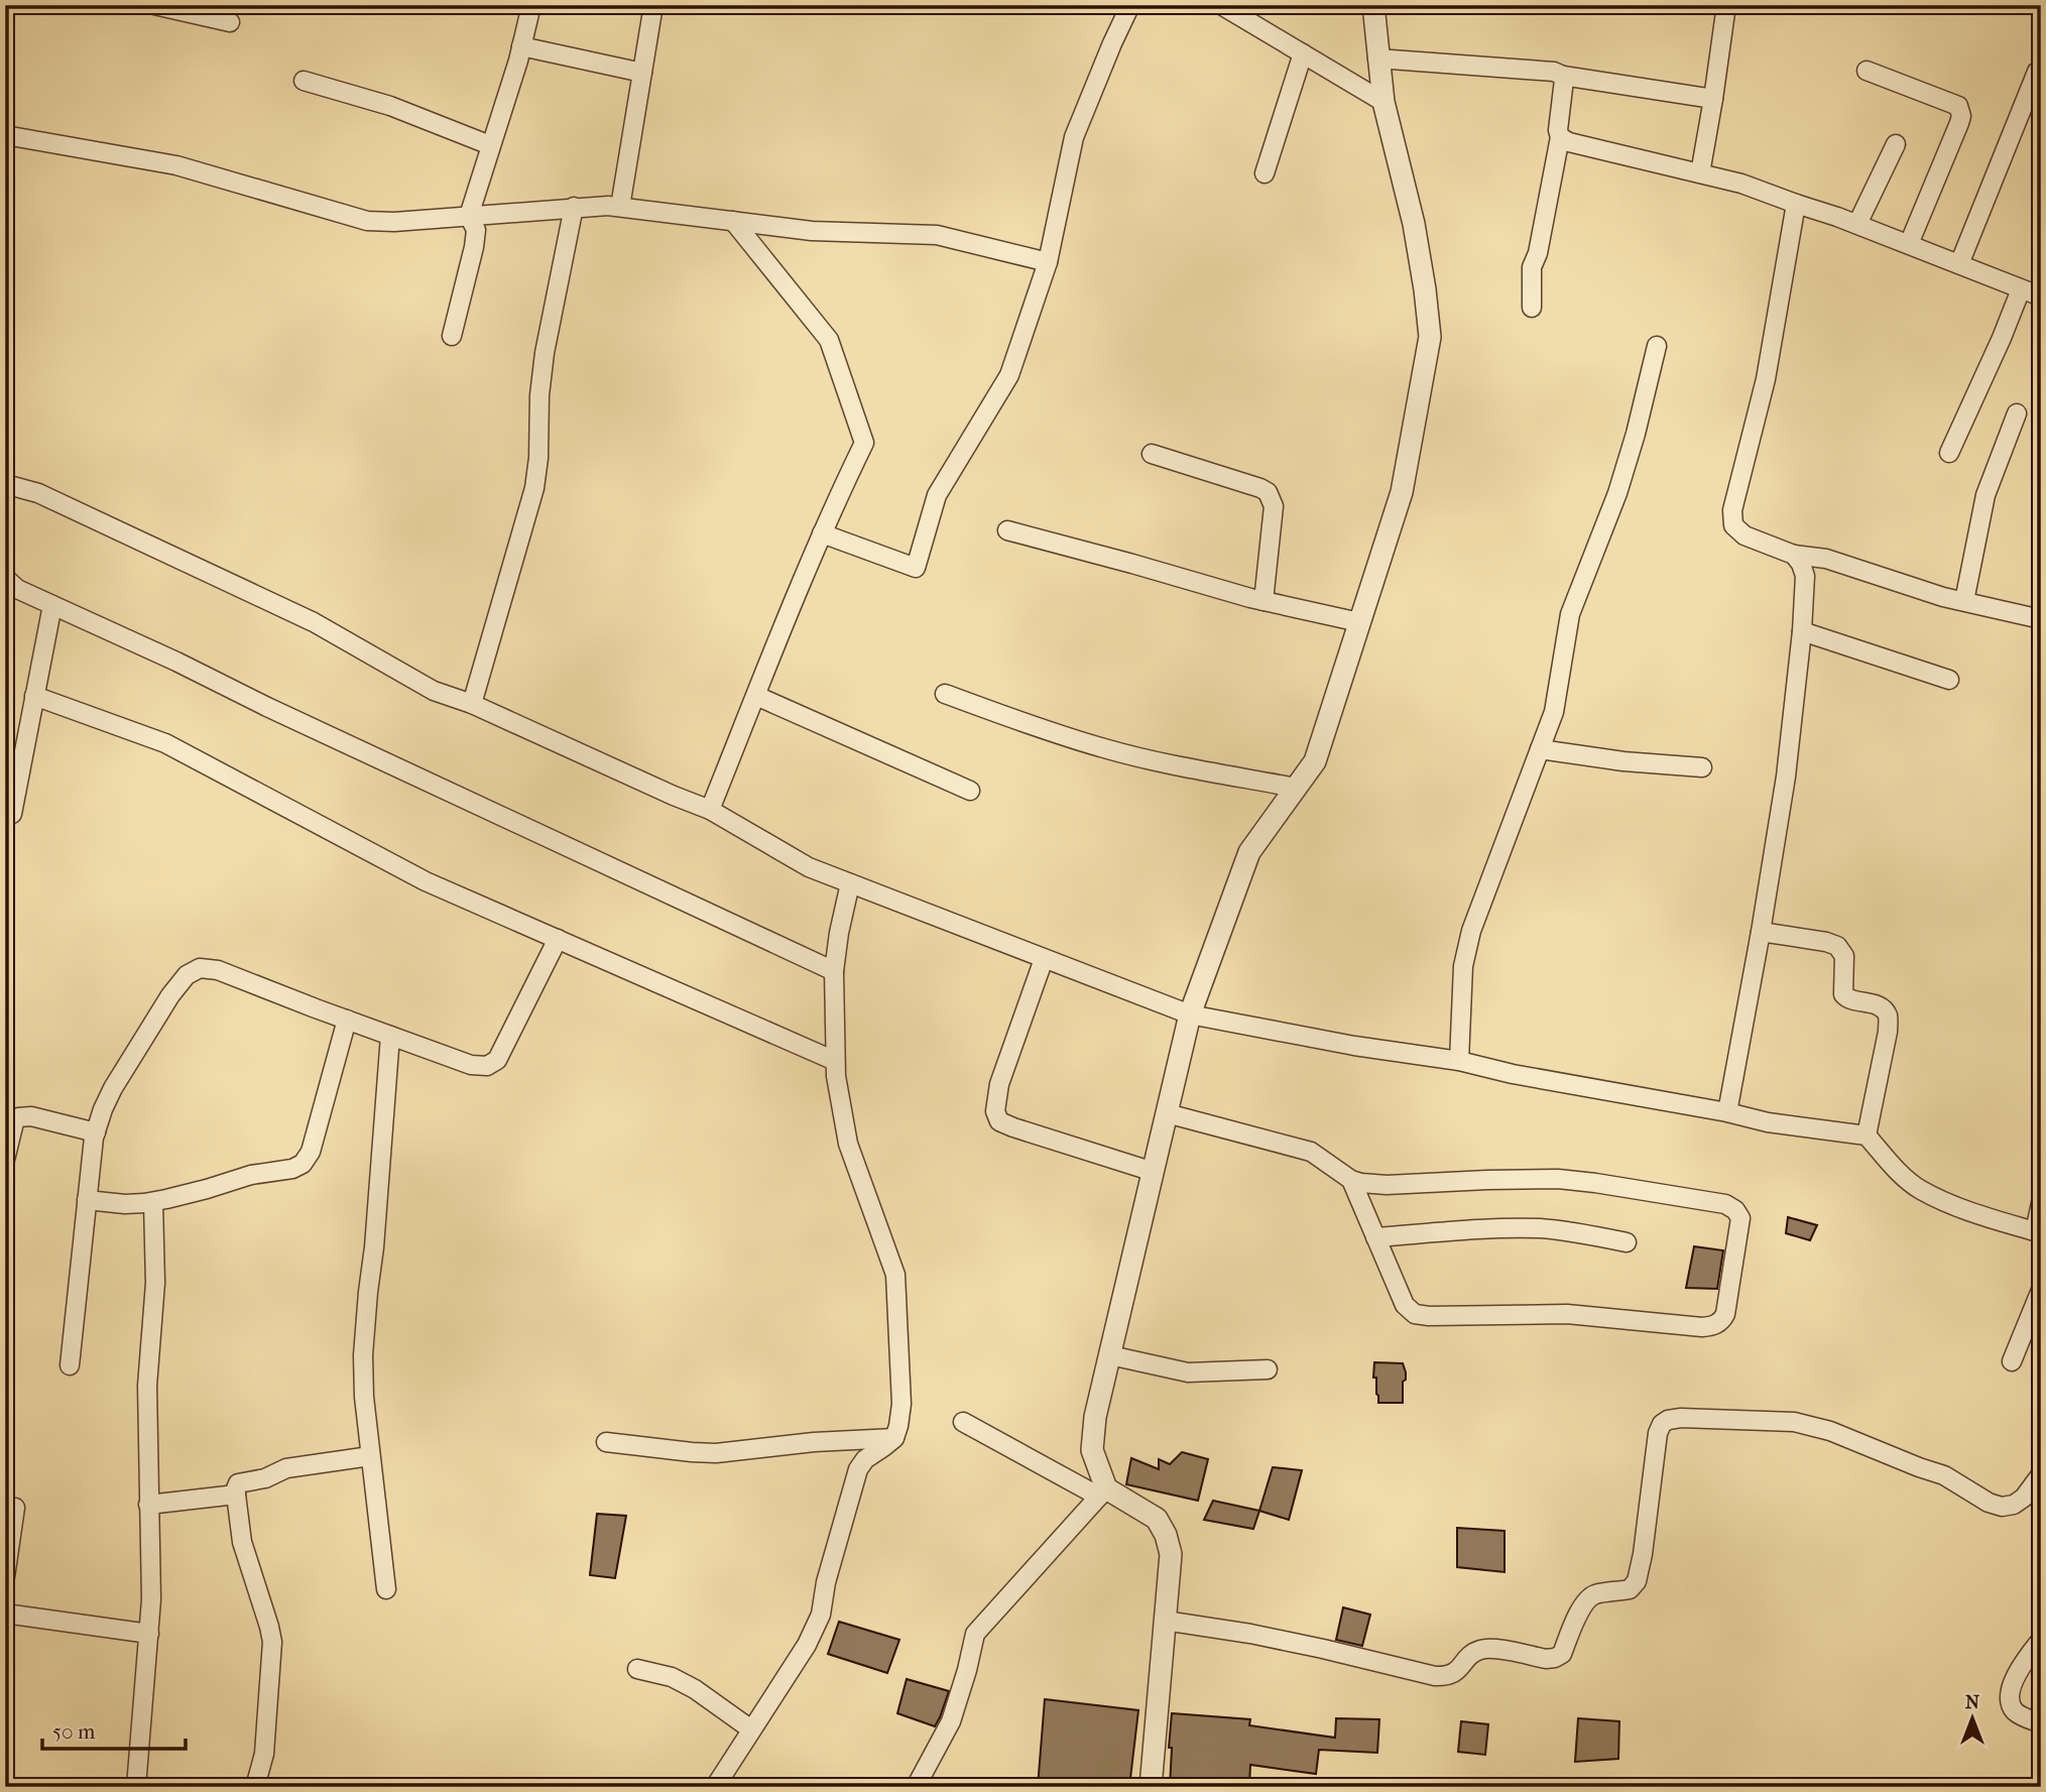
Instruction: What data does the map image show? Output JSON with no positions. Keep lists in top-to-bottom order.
{
  "scale_bar": "50 m",
  "north": "top"
}
